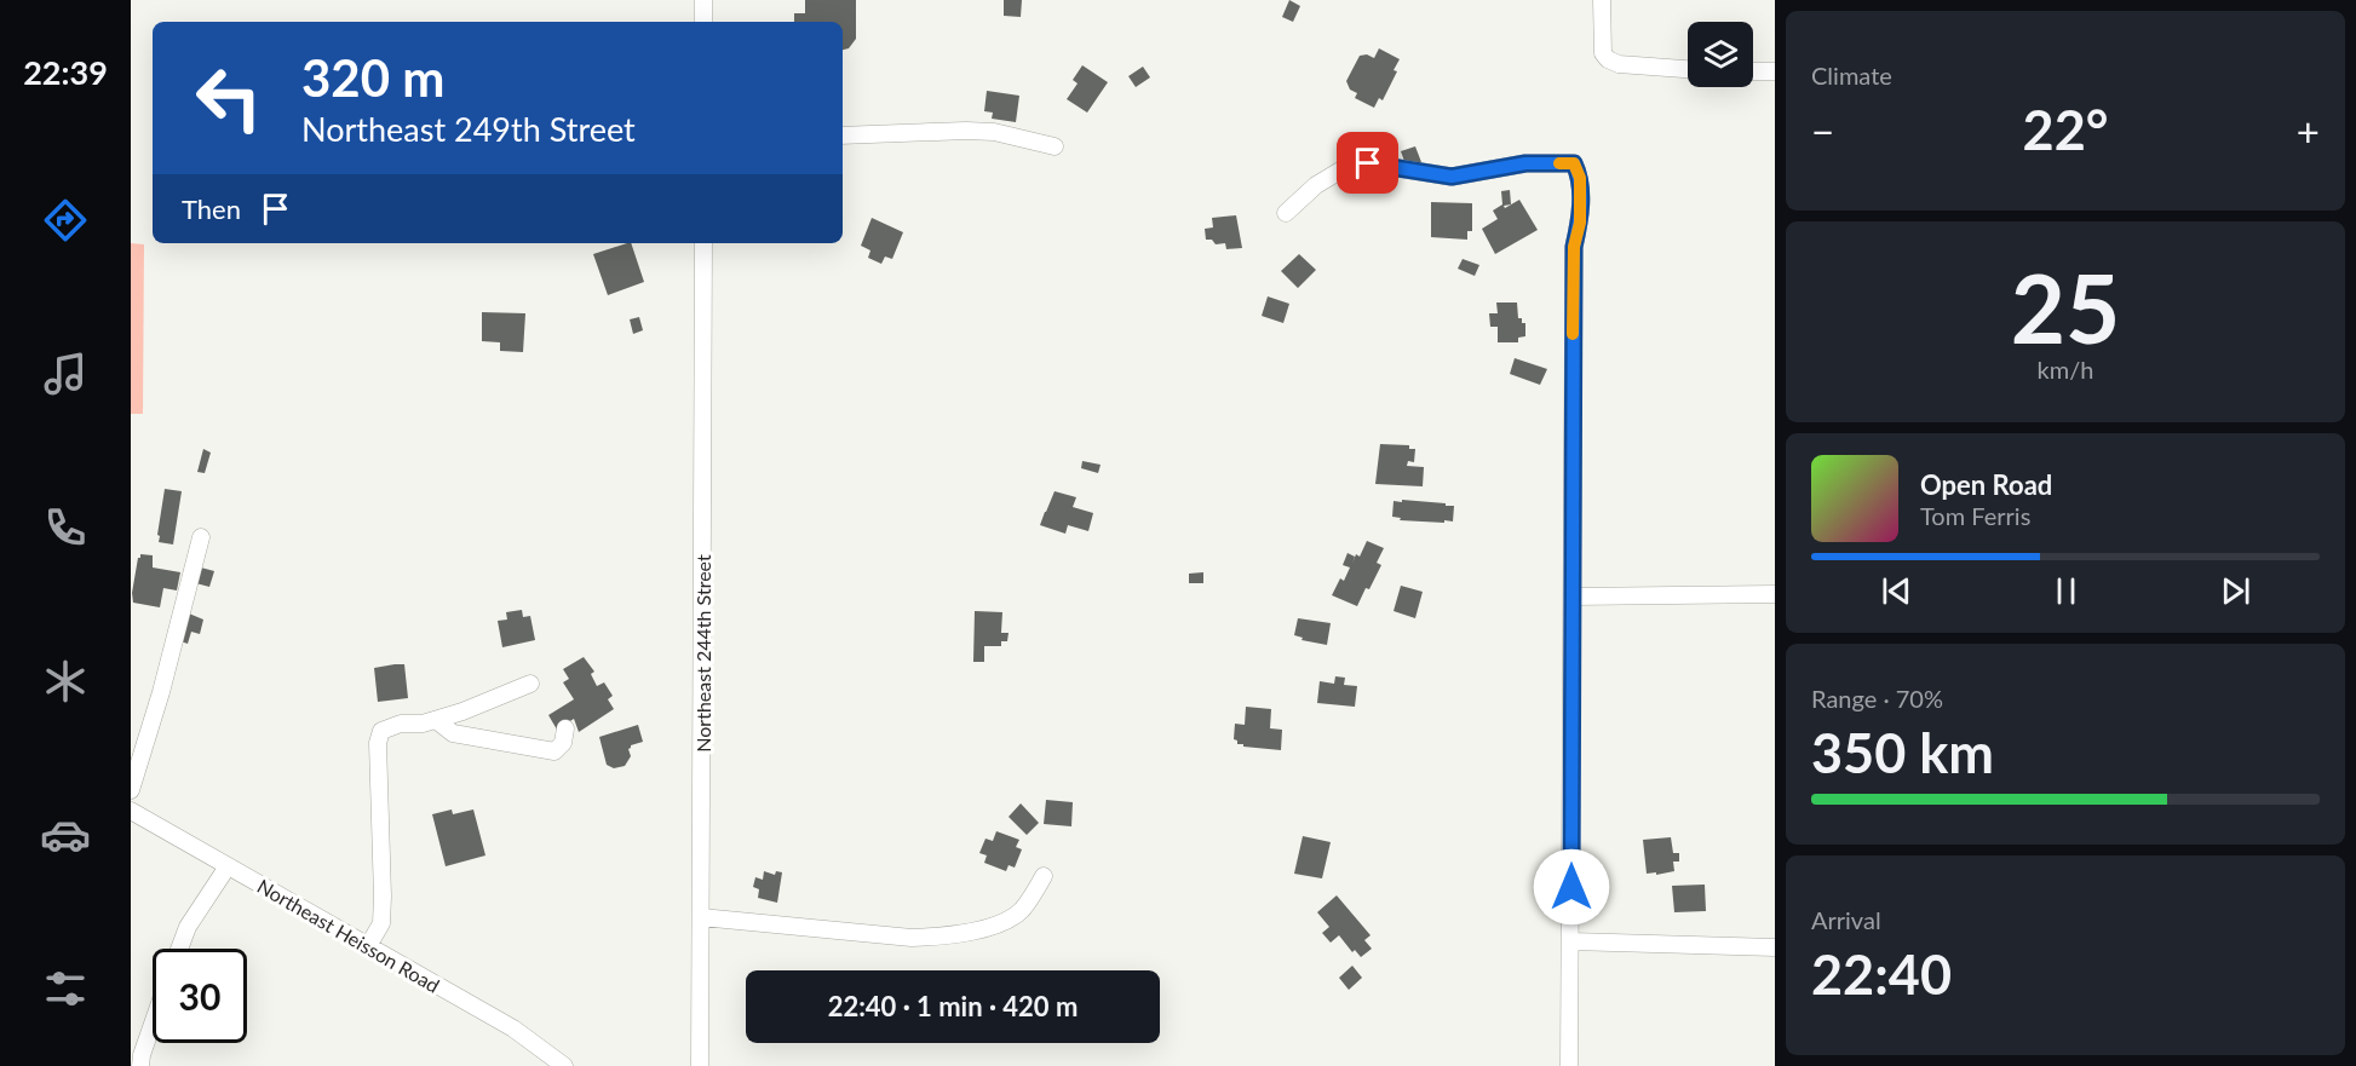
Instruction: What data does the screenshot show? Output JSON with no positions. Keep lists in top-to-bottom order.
{
  "streets": {
    "street": ["Northeast 244th Street", "Northeast Heisson Road"]
  },
  "page": {
    "tabs": "22:39",
    "tile": [
      "Climate",
      ["25", "km/h"],
      ["Range · 70%", "350 km"],
      ["Arrival", "22:40"]
    ],
    "turn": ["320 m", "Northeast 249th Street"],
    "heat": ["−", "22°", "+"],
    "then": "Then",
    "song": ["Open Road", "Tom Ferris"],
    "limit": "30",
    "trip": "22:40 · 1 min · 420 m"
  }
}
